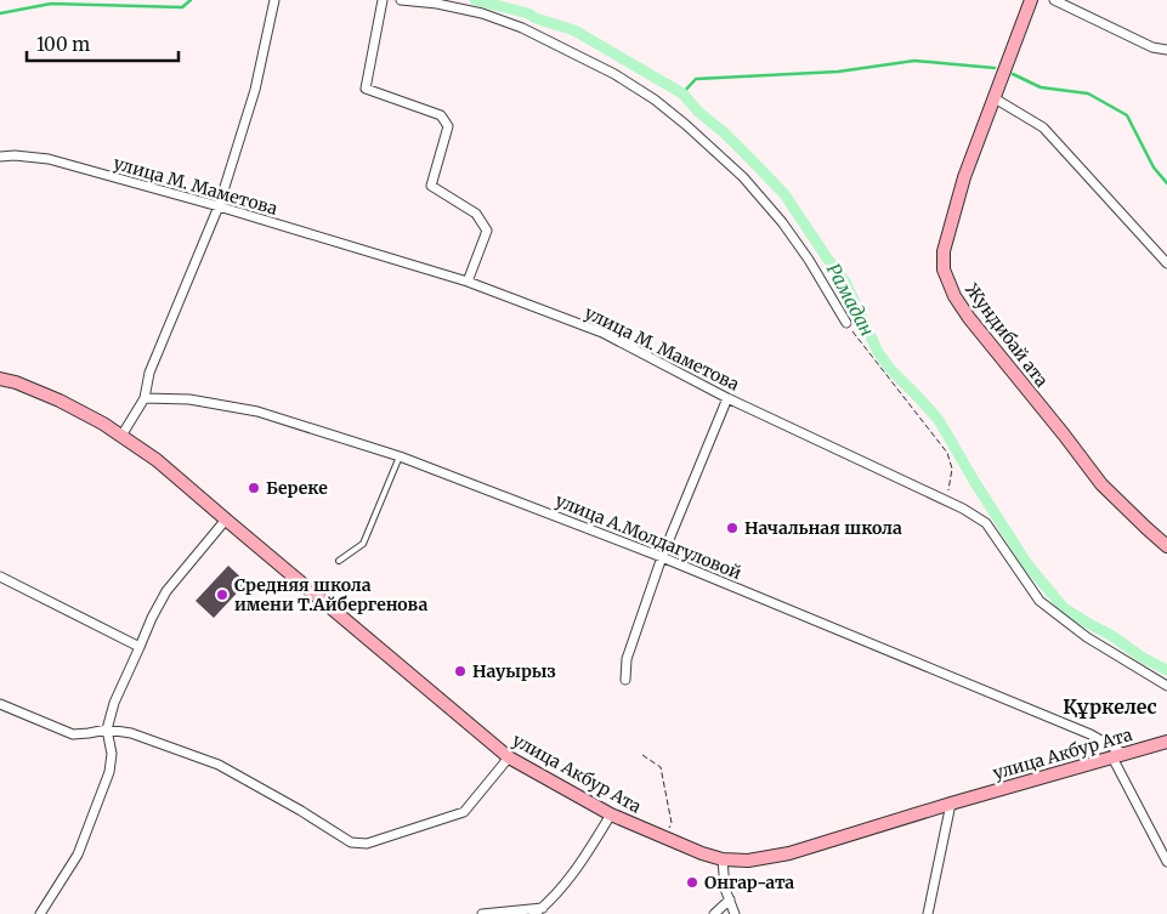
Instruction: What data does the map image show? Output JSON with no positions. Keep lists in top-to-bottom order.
{
  "streets": {
    "main road": ["Жундибай ата", "улица Акбур Ата"],
    "street": ["улица М. Маметова", "улица А.Молдагуловой"]
  },
  "crossings": [
    ["улица А.Молдагуловой", "улица Акбур Ата"]
  ],
  "districts": ["Құркелес"],
  "water": ["Рамадан"],
  "places": [
    "Береке",
    "Начальная школа",
    "Средняя школа имени Т.Айбергенова",
    "Науырыз",
    "Онгар-ата"
  ],
  "scale_bar": "100 m"
}
